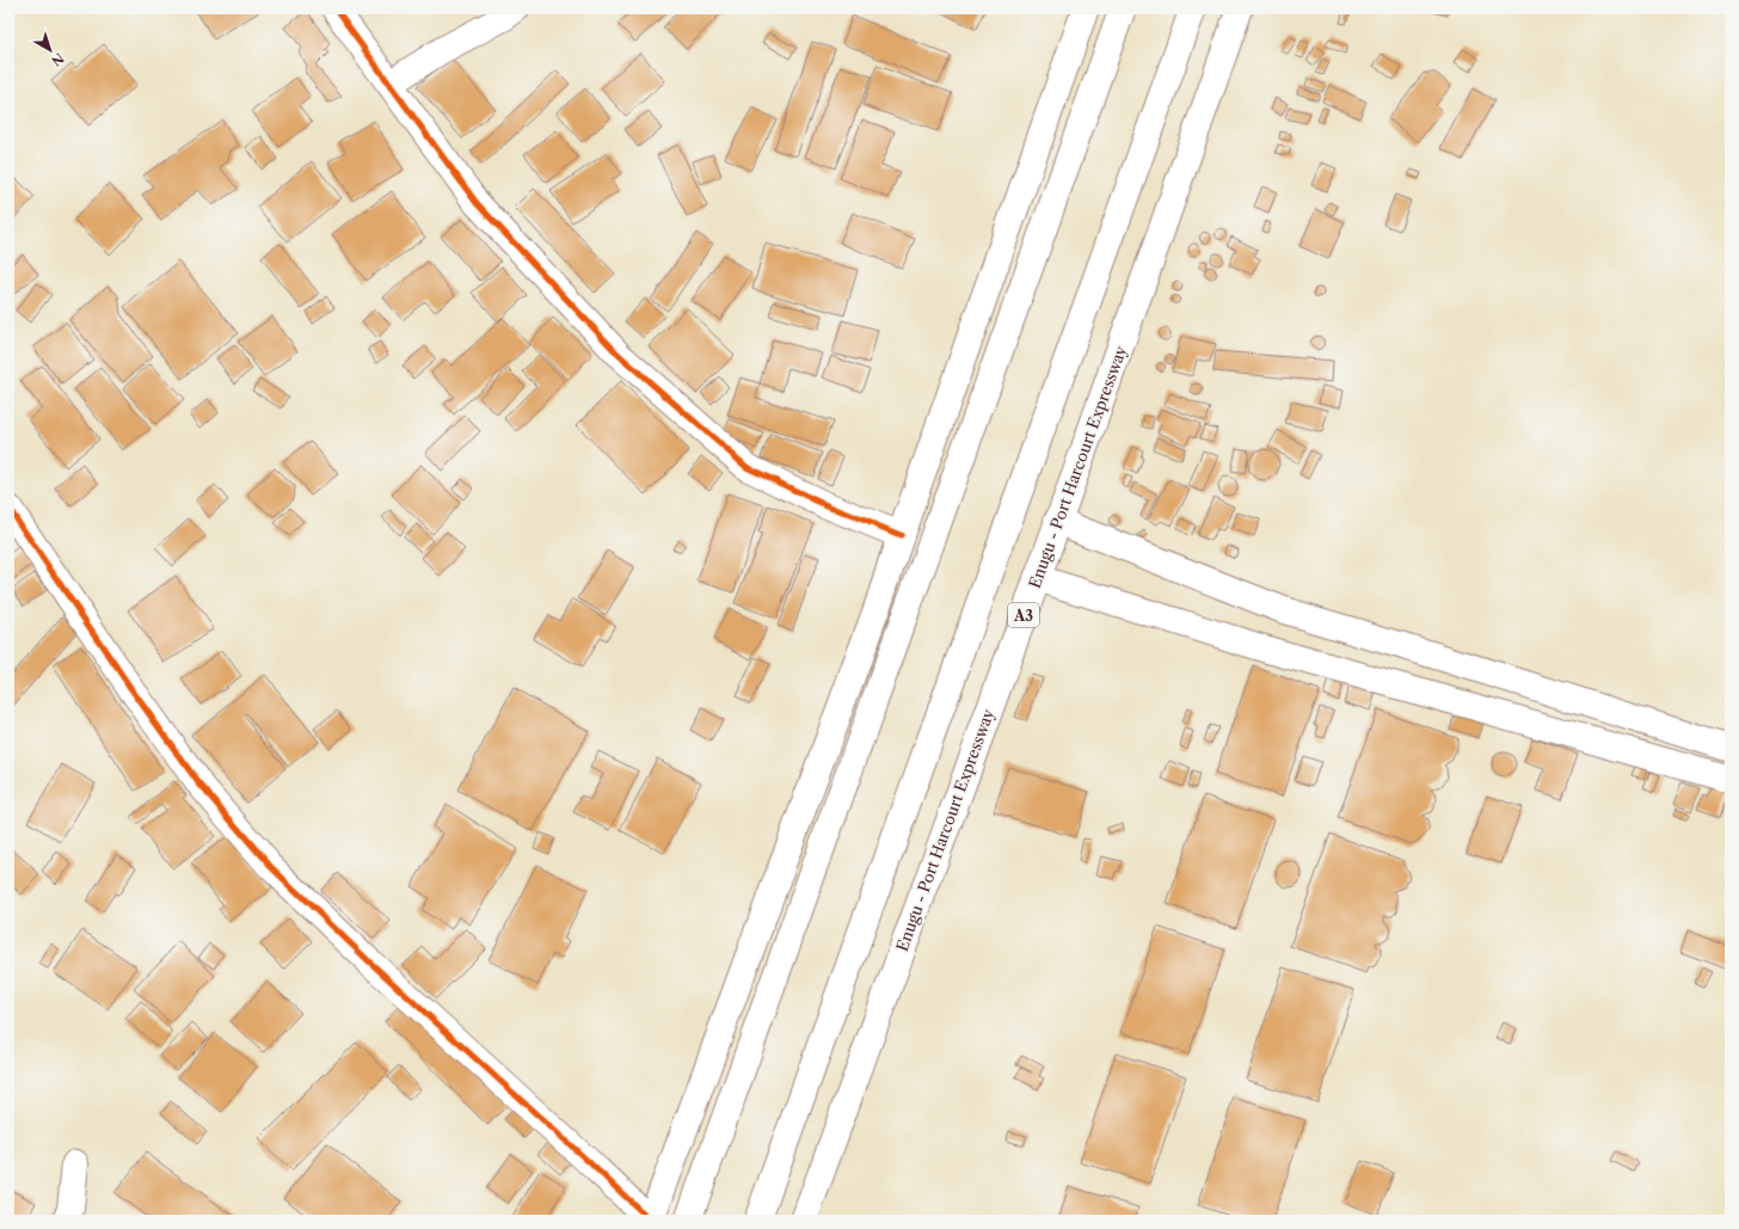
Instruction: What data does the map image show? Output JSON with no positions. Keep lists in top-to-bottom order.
{
  "streets": {
    "main road": ["Enugu - Port Harcourt Expressway", "A3"]
  },
  "north": "bottom right"
}
